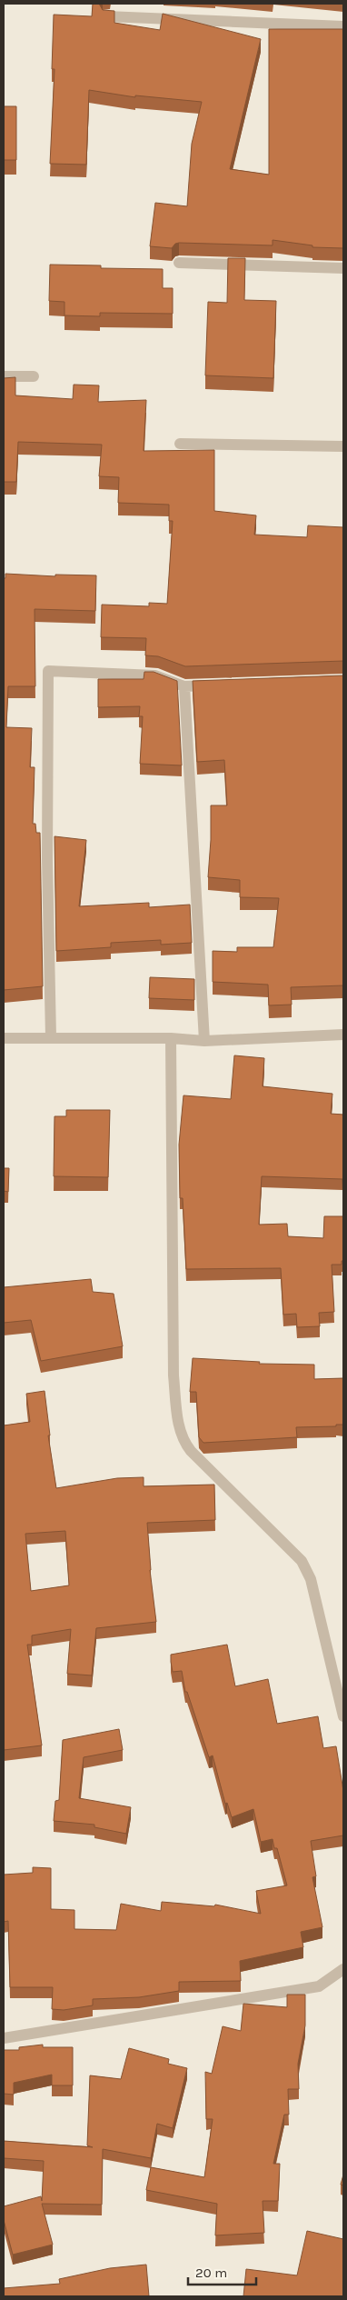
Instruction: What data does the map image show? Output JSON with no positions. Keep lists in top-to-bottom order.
{
  "scale_bar": "20 m"
}
